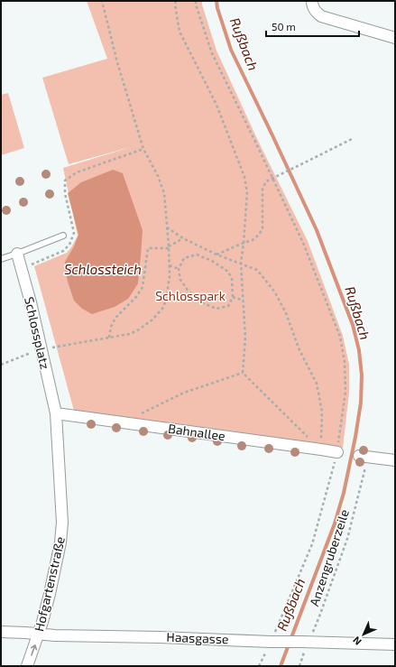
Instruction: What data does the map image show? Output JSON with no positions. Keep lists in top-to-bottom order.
{
  "streets": {
    "street": [
      "Schlossplatz",
      "Bahnallee",
      "Hofgartenstraße",
      "Haasgasse"
    ],
    "path": ["Anzengruberzeile"]
  },
  "crossings": [
    ["Schlossplatz", "Bahnallee"],
    ["Schlossplatz", "Hofgartenstraße"],
    ["Bahnallee", "Hofgartenstraße"],
    ["Anzengruberzeile", "Haasgasse"],
    ["Hofgartenstraße", "Haasgasse"]
  ],
  "water": ["Rußbach", "Schlossteich"],
  "parks": ["Schlosspark"],
  "scale_bar": "50 m",
  "north": "bottom left"
}
